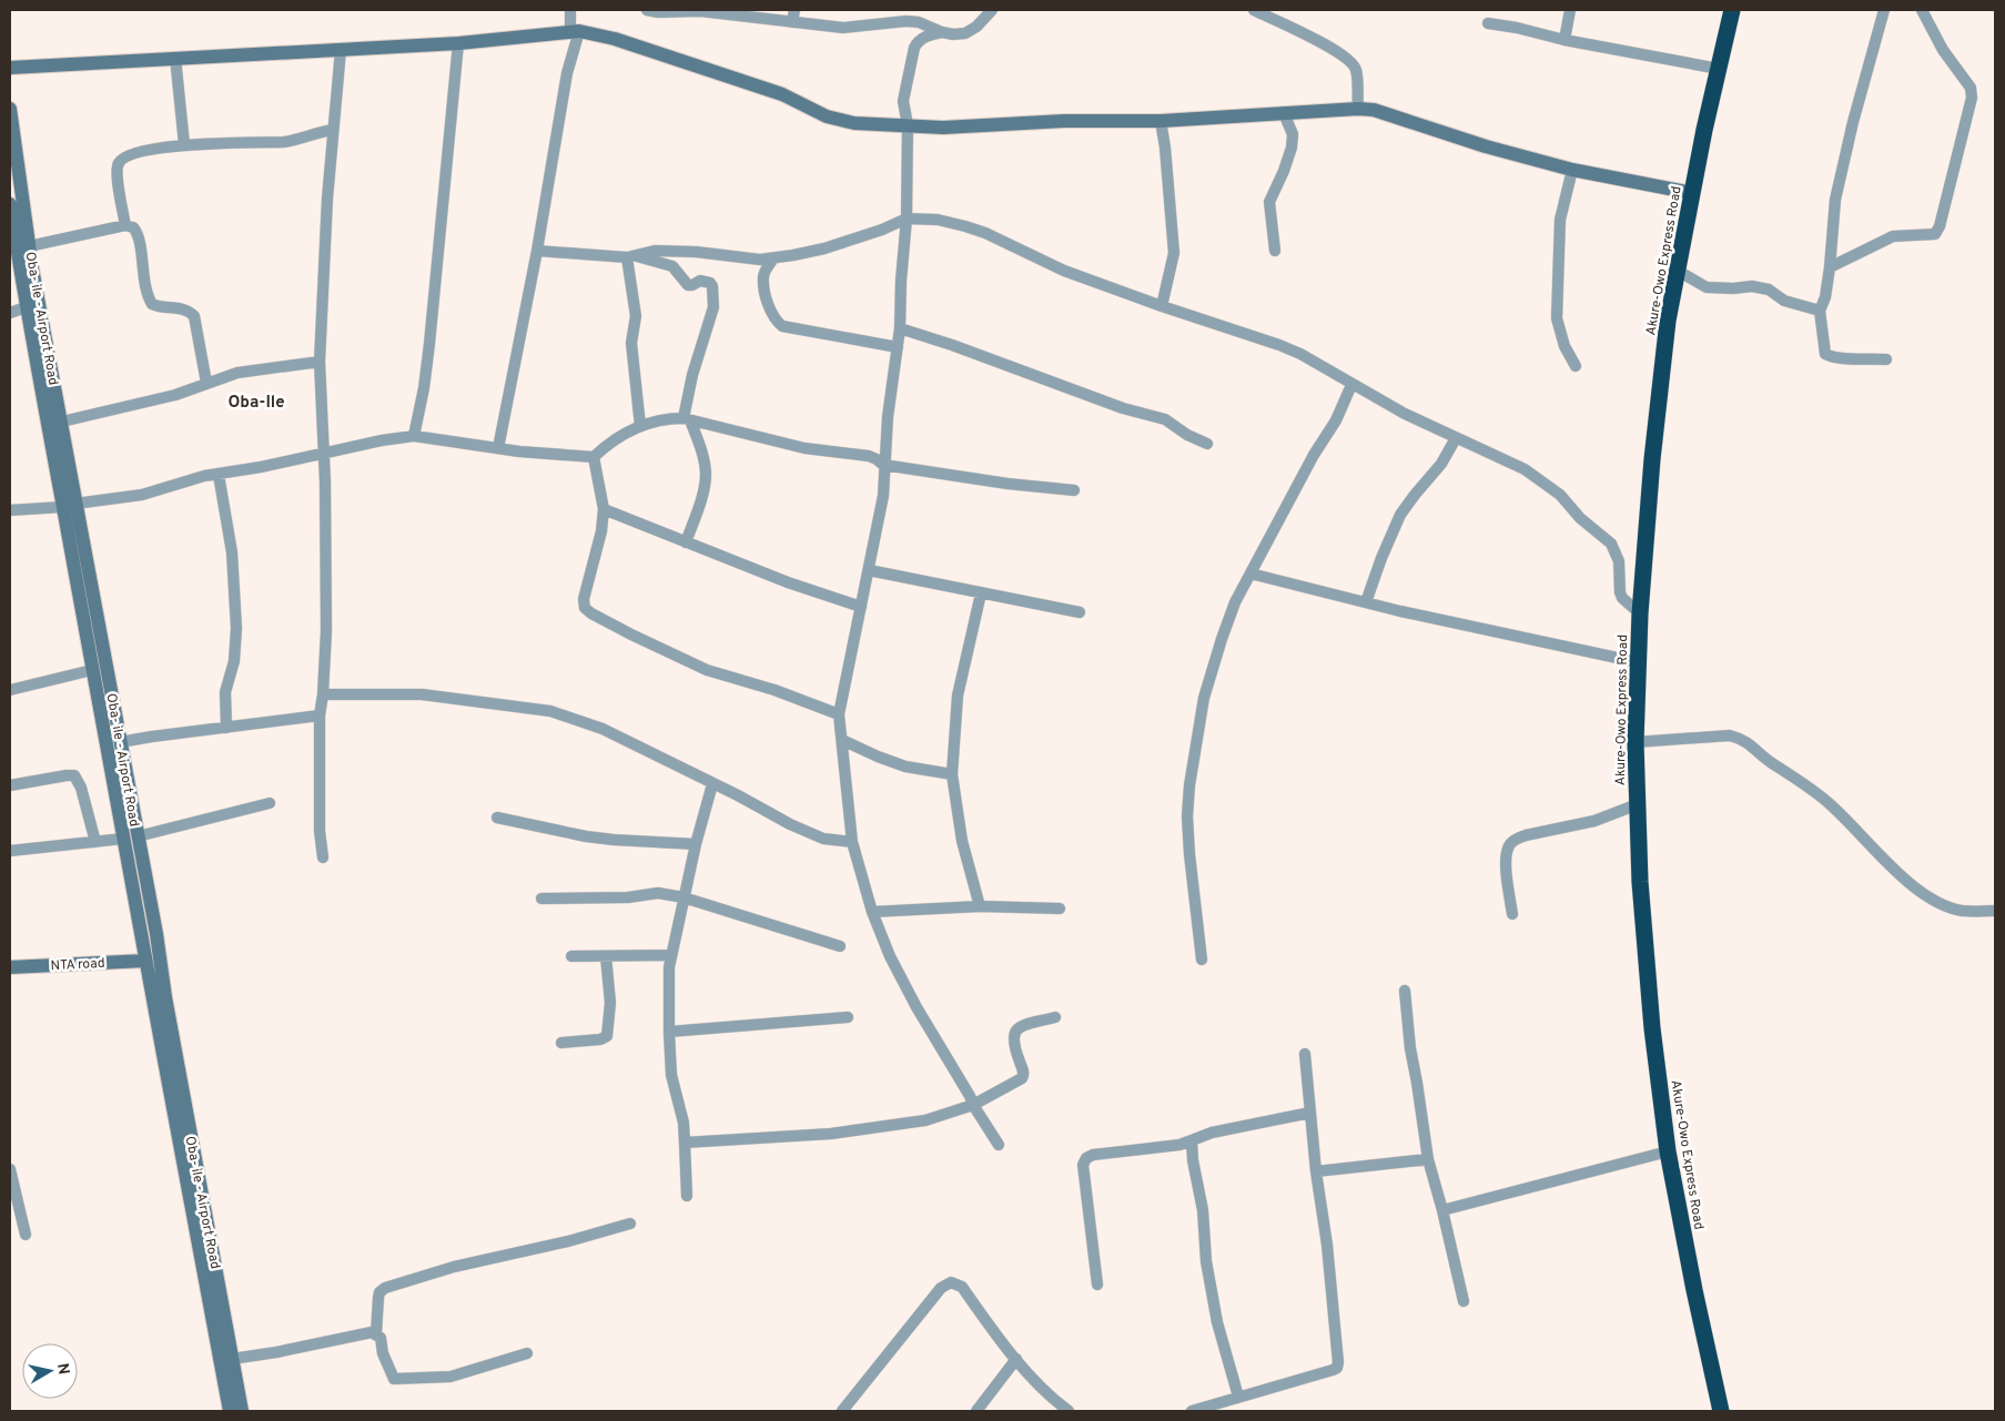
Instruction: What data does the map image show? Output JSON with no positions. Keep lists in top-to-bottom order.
{
  "streets": {
    "highway": ["Akure-Owo Express Road"],
    "main road": ["Oba- ile - Airport Road", "NTA road"]
  },
  "crossings": [
    ["Oba- ile - Airport Road", "NTA road"]
  ],
  "districts": ["Oba-Ile"],
  "north": "right"
}
